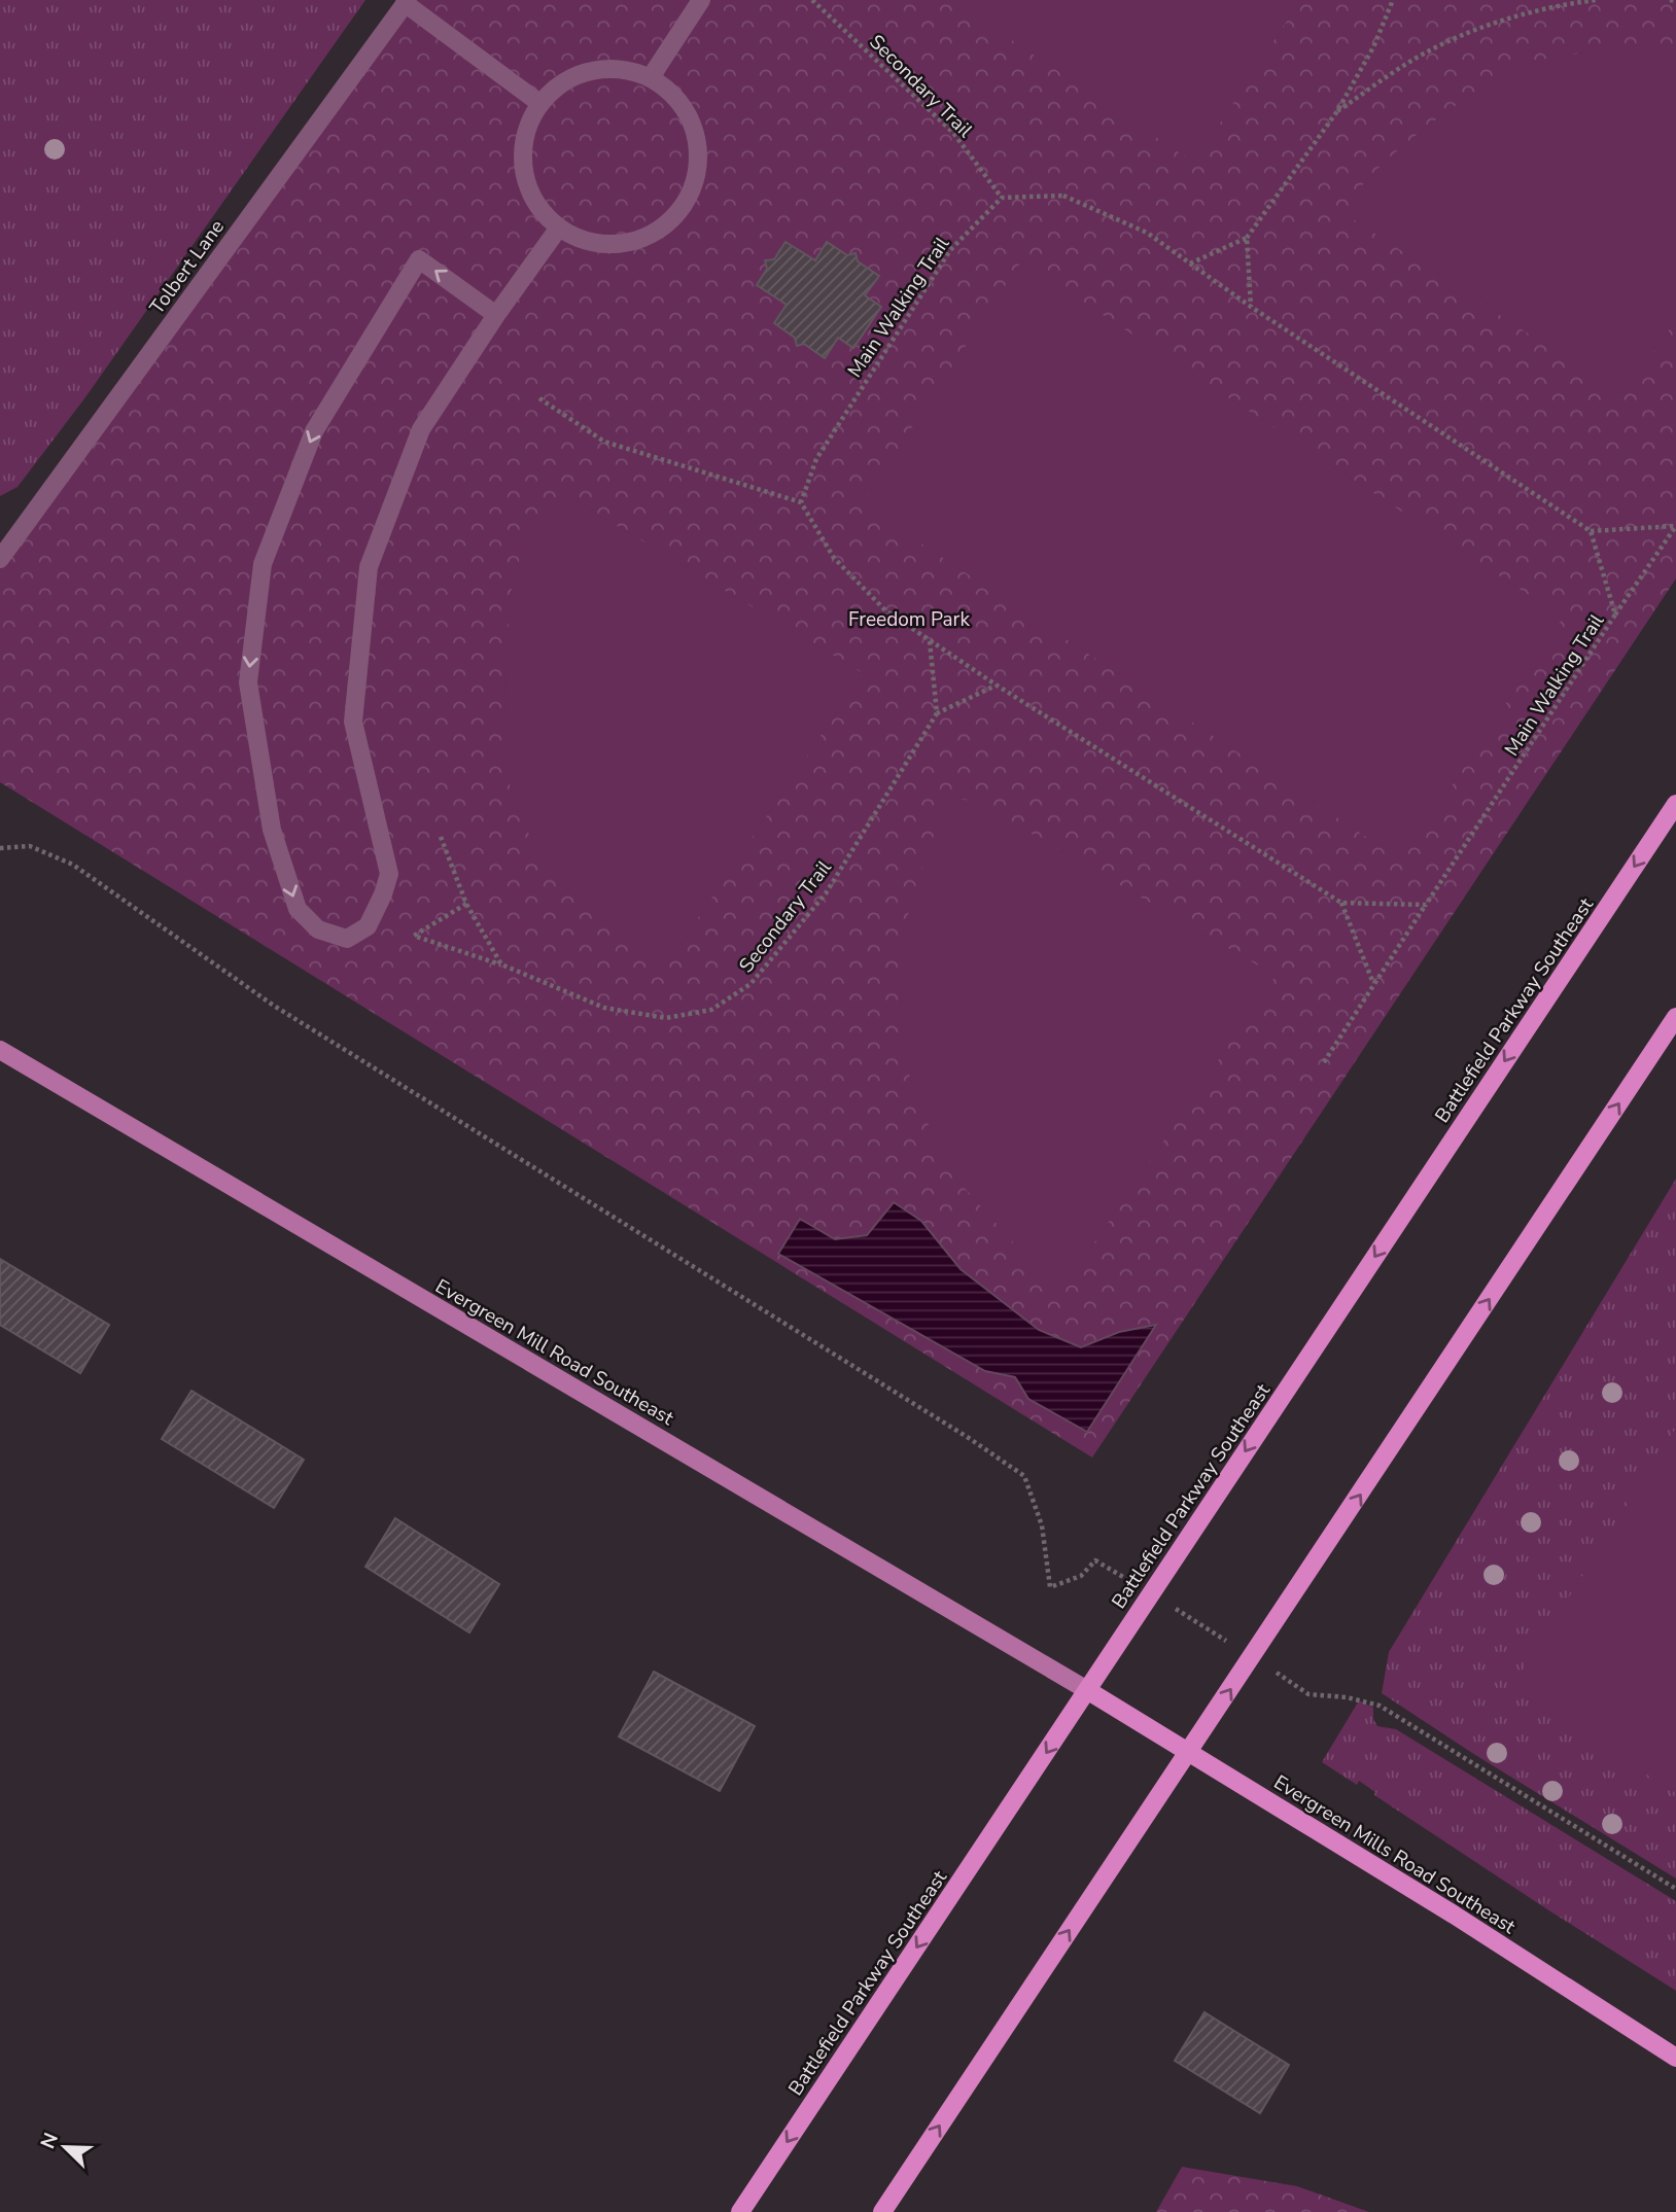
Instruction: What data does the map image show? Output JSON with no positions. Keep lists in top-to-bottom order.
{
  "streets": {
    "main road": ["Battlefield Parkway Southeast", "Evergreen Mill Road Southeast", "Evergreen Mills Road Southeast"],
    "street": ["Tolbert Lane"],
    "path": ["Secondary Trail", "Main Walking Trail"]
  },
  "crossings": [
    ["Secondary Trail", "Main Walking Trail"],
    ["Battlefield Parkway Southeast", "Evergreen Mill Road Southeast"],
    ["Battlefield Parkway Southeast", "Evergreen Mills Road Southeast"],
    ["Evergreen Mill Road Southeast", "Evergreen Mills Road Southeast"]
  ],
  "parks": ["Freedom Park"],
  "north": "top left"
}
